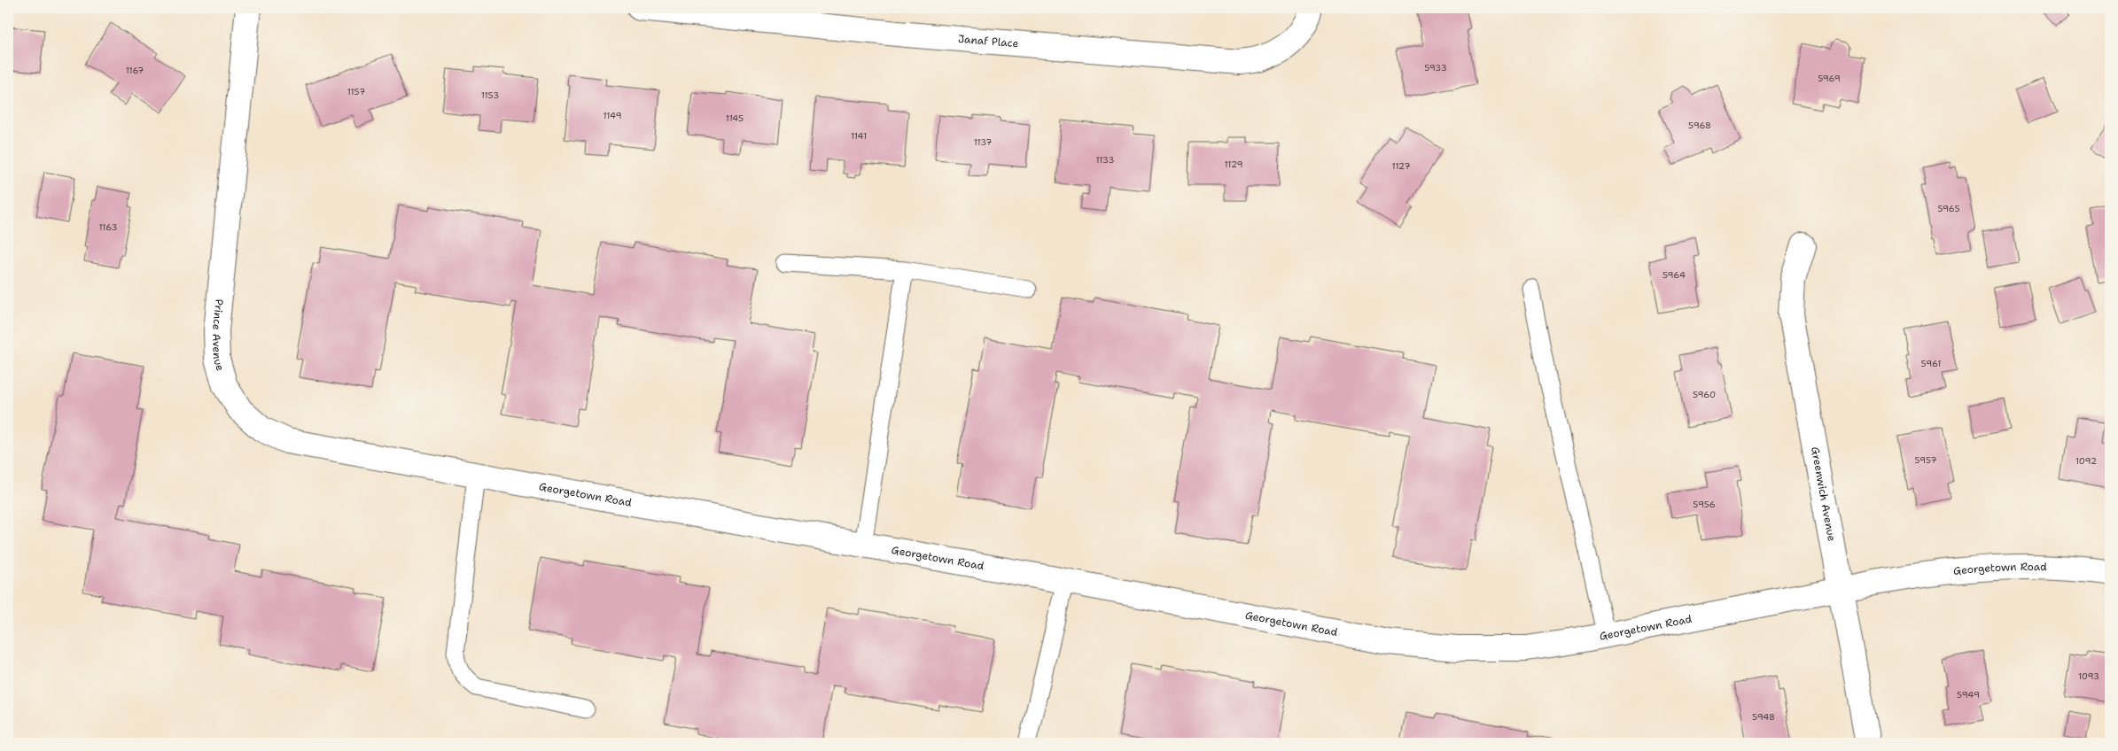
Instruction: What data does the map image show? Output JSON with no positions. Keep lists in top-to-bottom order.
{
  "streets": {
    "street": [
      "Janaf Place",
      "Prince Avenue",
      "Greenwich Avenue",
      "Georgetown Road"
    ]
  },
  "crossings": [
    ["Prince Avenue", "Georgetown Road"],
    ["Greenwich Avenue", "Georgetown Road"]
  ],
  "house_numbers": [
    "5933",
    "1167",
    "5969",
    "1157",
    "1153",
    "1149",
    "1145",
    "5968",
    "1141",
    "1137",
    "1133",
    "1129",
    "1127",
    "5965",
    "1163",
    "5964",
    "5961",
    "5960",
    "5957",
    "1092",
    "5956",
    "1093",
    "5949",
    "5948"
  ]
}
